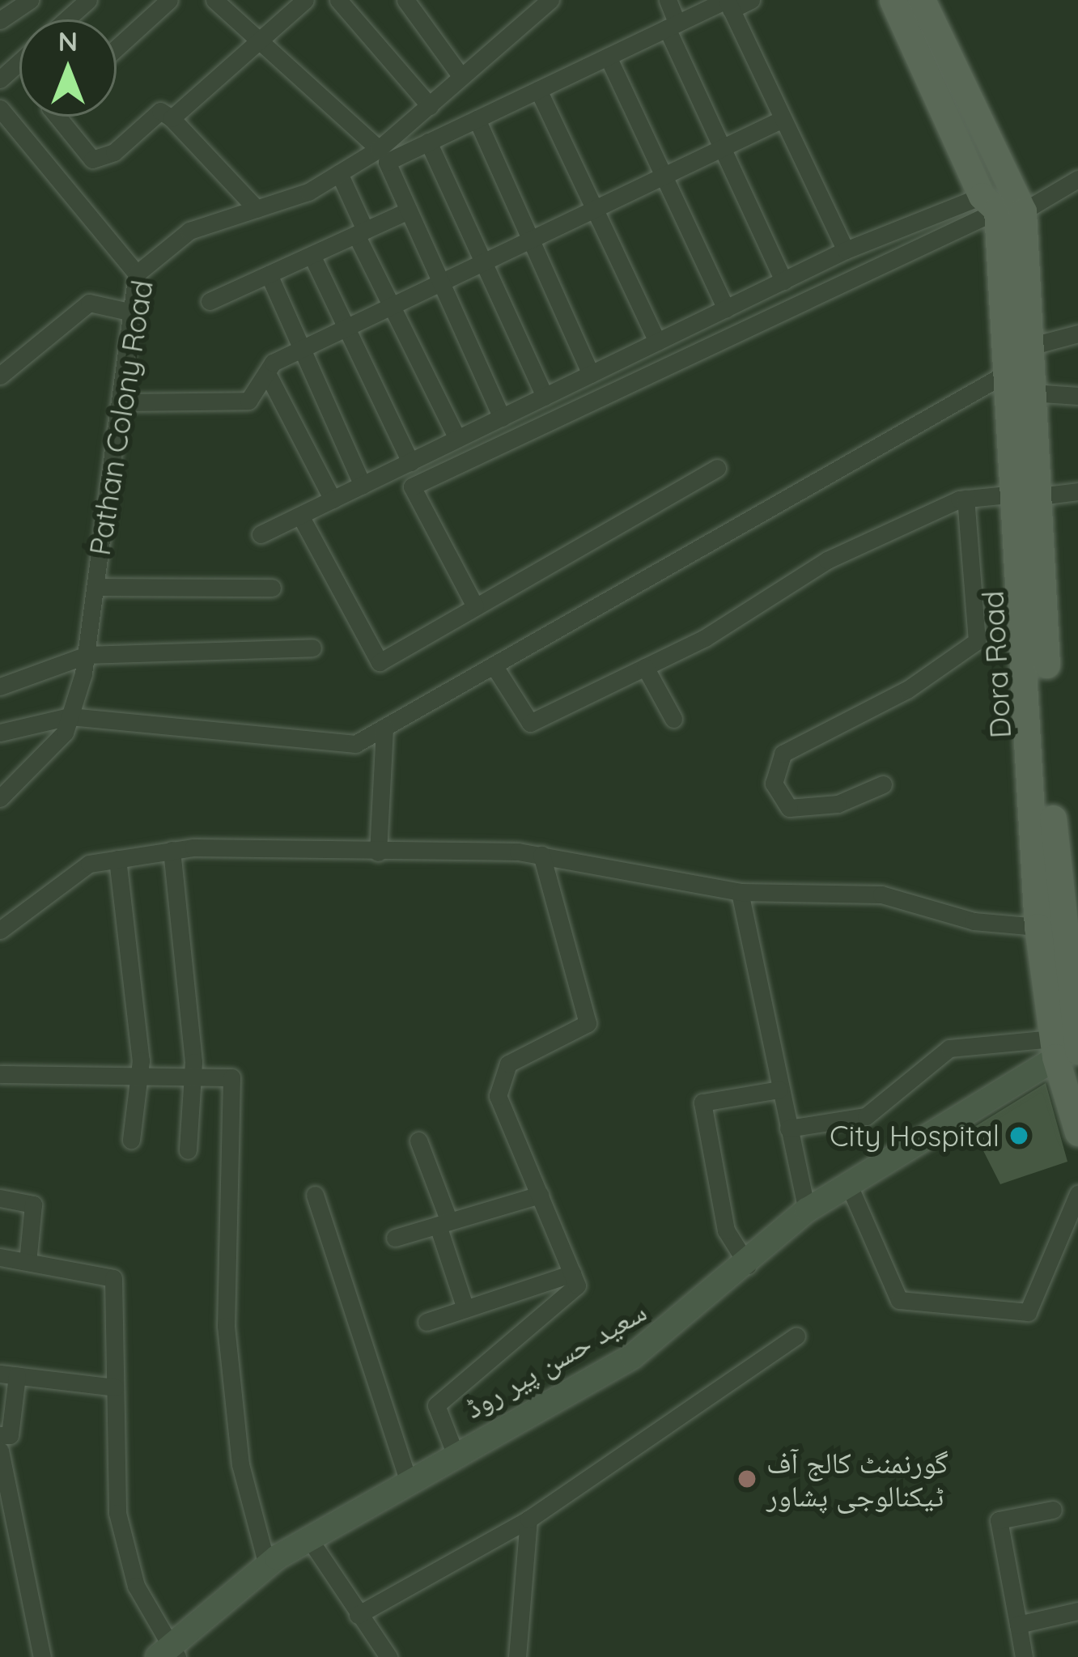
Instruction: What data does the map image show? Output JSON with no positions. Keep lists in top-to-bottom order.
{
  "streets": {
    "main road": ["Dora Road"],
    "street": ["Pathan Colony Road", "سعید حسن پیر روڈ"]
  },
  "crossings": [
    ["Dora Road", "سعید حسن پیر روڈ"]
  ],
  "places": ["City Hospital", "گورنمنٹ کالج آف ٹیکنالوجی پشاور"],
  "north": "top"
}
